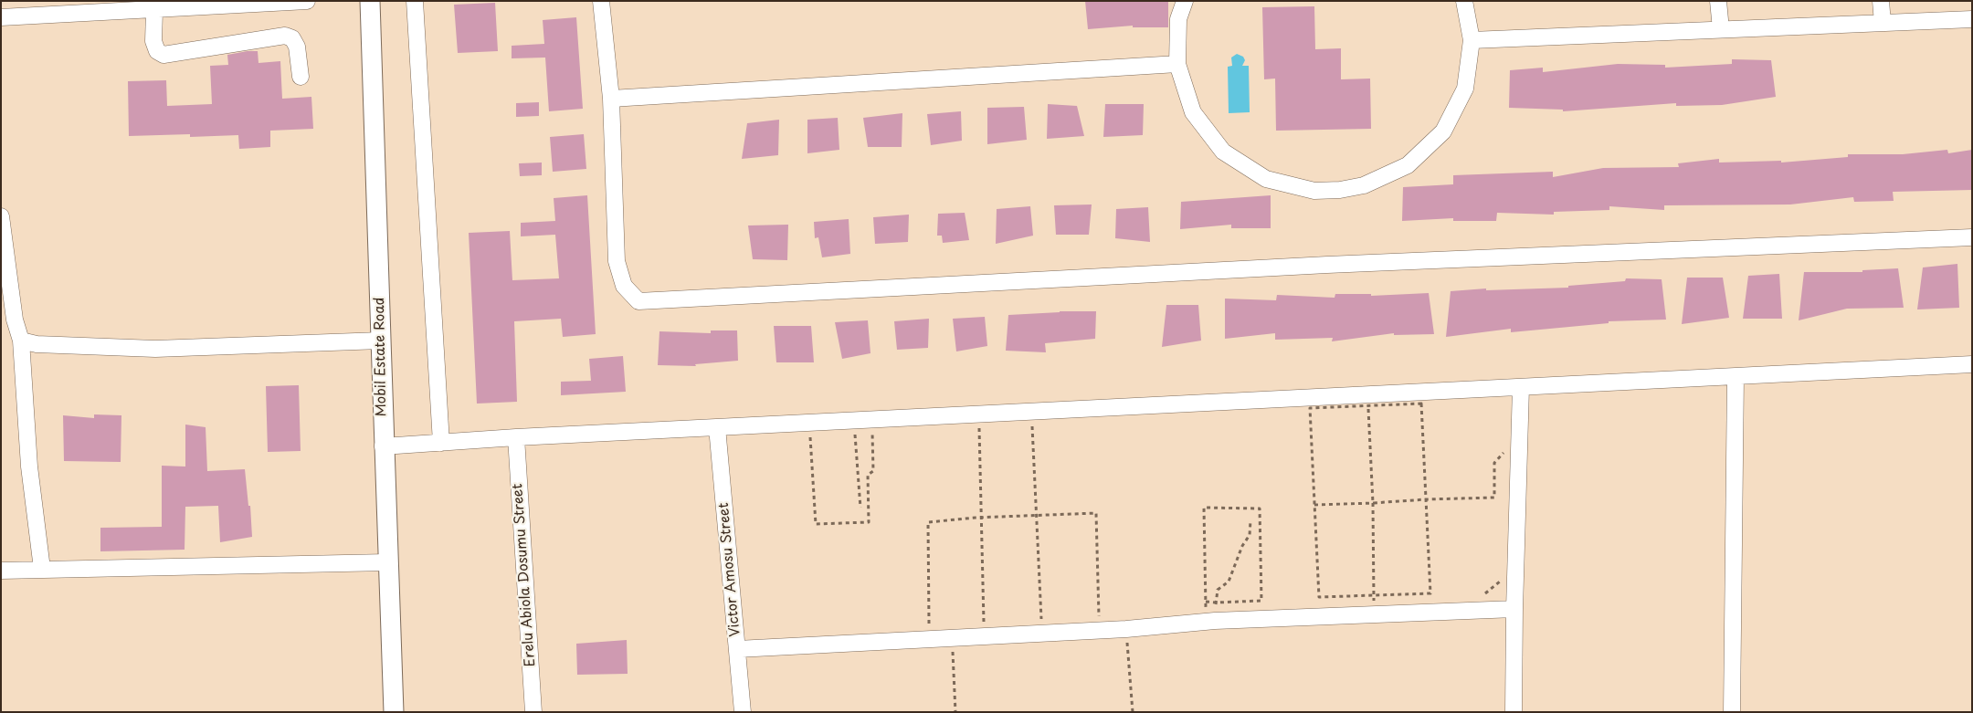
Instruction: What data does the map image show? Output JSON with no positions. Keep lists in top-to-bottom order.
{
  "streets": {
    "main road": ["Mobil Estate Road"],
    "street": ["Victor Amosu Street", "Erelu Abiola Dosumu Street"]
  }
}
